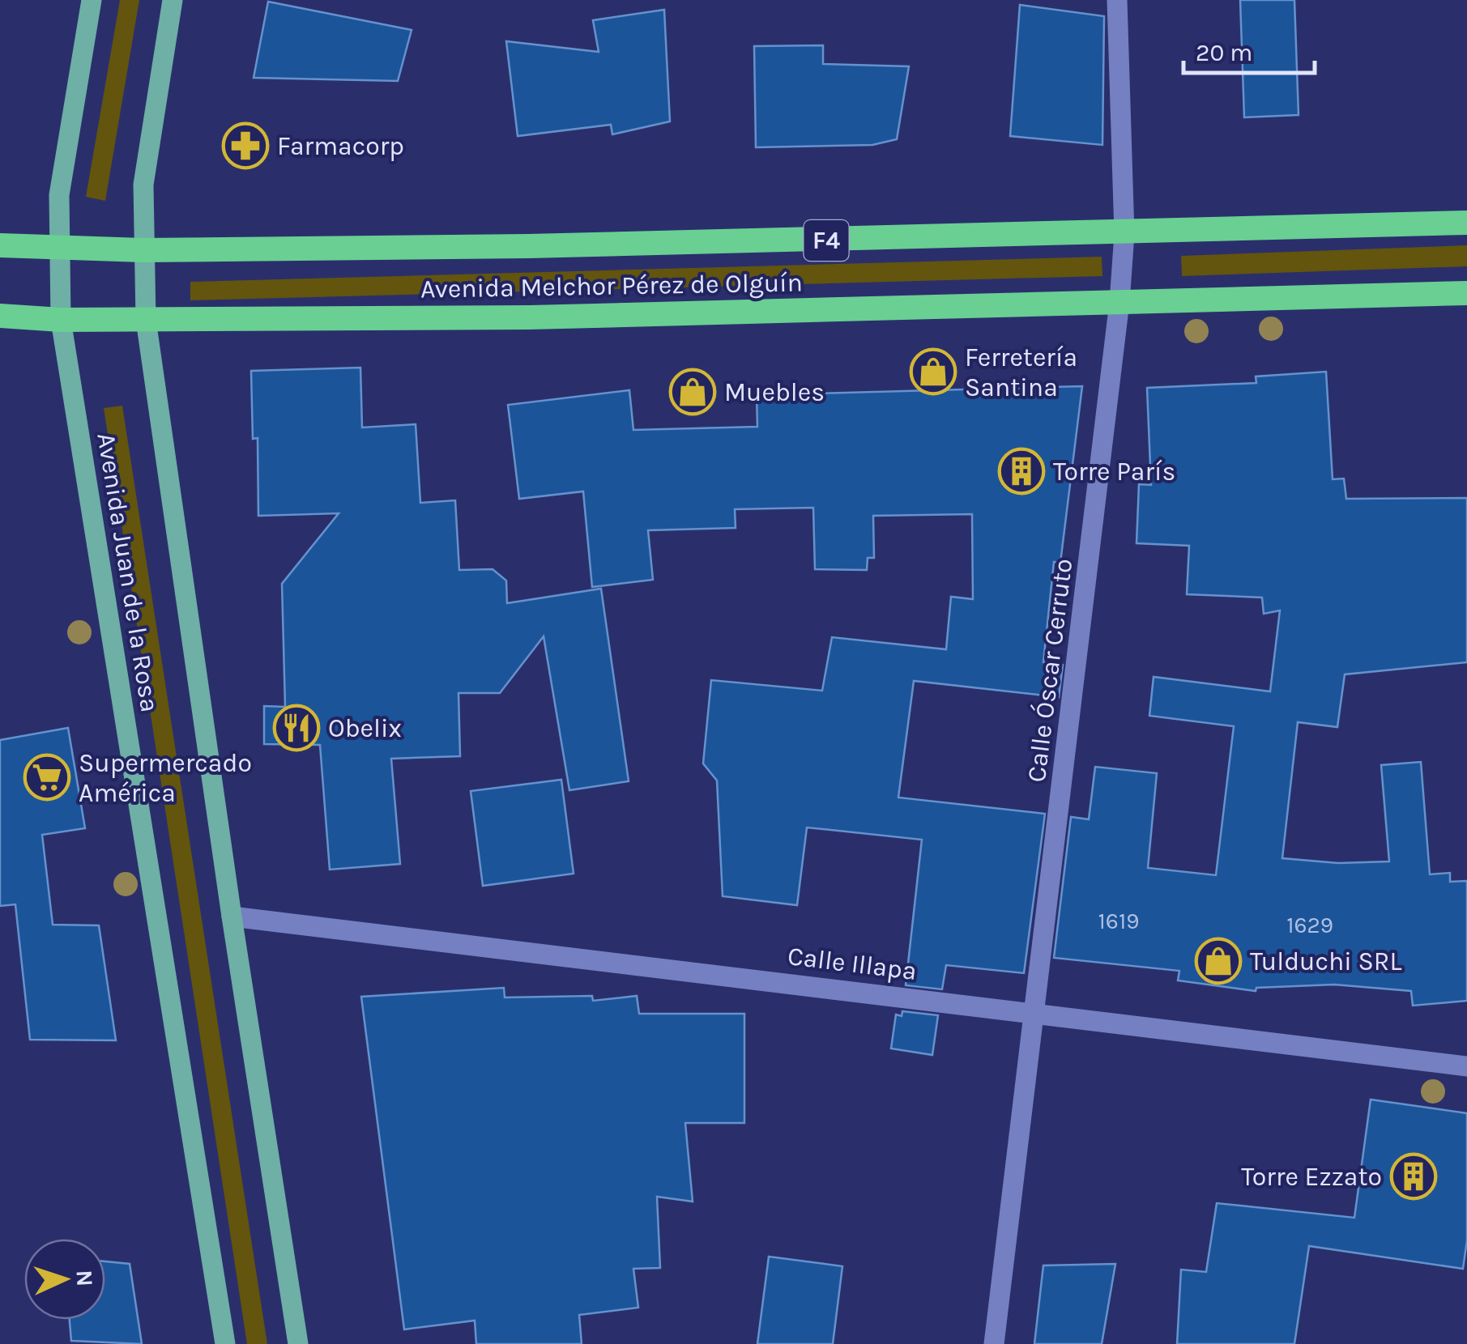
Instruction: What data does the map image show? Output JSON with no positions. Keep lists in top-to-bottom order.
{
  "streets": {
    "highway": ["F4", "Avenida Melchor Pérez de Olguín"],
    "main road": ["Avenida Juan de la Rosa"],
    "street": ["Calle Óscar Cerruto", "Calle Illapa"]
  },
  "crossings": [
    ["Avenida Melchor Pérez de Olguín", "Avenida Juan de la Rosa"],
    ["Avenida Melchor Pérez de Olguín", "Calle Óscar Cerruto"],
    ["Avenida Juan de la Rosa", "Calle Illapa"],
    ["Calle Óscar Cerruto", "Calle Illapa"]
  ],
  "places": {
    "pharmacy": ["Farmacorp"],
    "shop": ["Ferretería Santina", "Muebles", "Tulduchi SRL"],
    "building": ["Torre París", "Torre Ezzato"],
    "restaurant": ["Obelix"],
    "supermarket": ["Supermercado América"]
  },
  "house_numbers": ["1619", "1629"],
  "scale_bar": "20 m",
  "north": "right"
}
